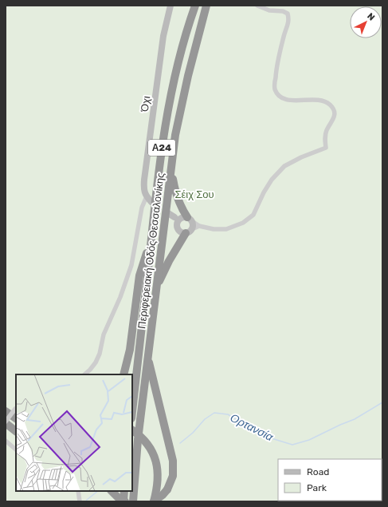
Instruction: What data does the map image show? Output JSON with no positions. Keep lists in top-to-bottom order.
{
  "streets": {
    "highway": ["Α24", "Περιφερειακή Οδός Θεσσαλονίκης"],
    "main road": ["Όχι"]
  },
  "water": ["Ορτανσία"],
  "parks": ["Σέιχ Σου"],
  "legend": ["Road", "Park"],
  "north": "top right"
}
